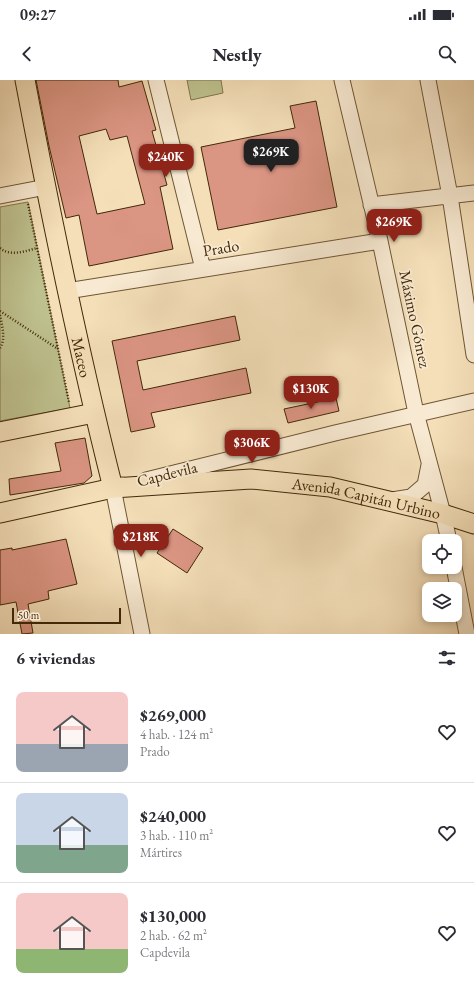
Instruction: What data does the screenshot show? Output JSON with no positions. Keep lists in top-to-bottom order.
{
  "streets": {
    "main road": ["Maceo", "Capdevila", "Avenida Capitán Urbino"],
    "street": ["Prado", "Máximo Gómez"]
  },
  "crossings": [
    ["Prado", "Máximo Gómez"],
    ["Prado", "Maceo"],
    ["Máximo Gómez", "Capdevila"],
    ["Máximo Gómez", "Avenida Capitán Urbino"],
    ["Maceo", "Capdevila"],
    ["Maceo", "Avenida Capitán Urbino"],
    ["Capdevila", "Avenida Capitán Urbino"]
  ],
  "scale_bar": "50 m",
  "page": {
    "status": "09:27",
    "header": "Nestly",
    "price": [
      "$269K",
      "$240K",
      "$269K",
      "$130K",
      "$306K",
      "$218K"
    ],
    "scale": "50 m",
    "heading": "6 viviendas",
    "list": [
      {
        "name": "$269,000",
        "note": "4 hab. · 124 m² · Prado"
      },
      {
        "name": "$240,000",
        "note": "3 hab. · 110 m² · Mártires"
      },
      {
        "name": "$130,000",
        "note": "2 hab. · 62 m² · Capdevila"
      }
    ]
  }
}
